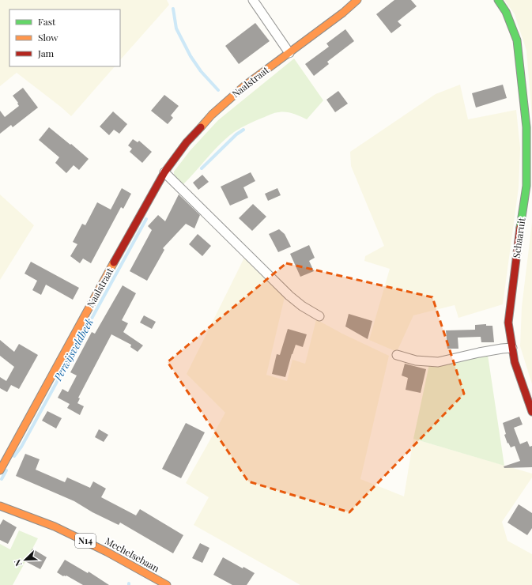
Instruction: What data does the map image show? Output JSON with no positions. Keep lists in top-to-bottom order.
{
  "streets": {
    "street": [
      "Naalstraat",
      "Schaaruit",
      "N14",
      "Mechelsebaan"
    ]
  },
  "water": ["Perwijsveldbeek"],
  "legend": ["Fast", "Slow", "Jam"],
  "north": "bottom left"
}
